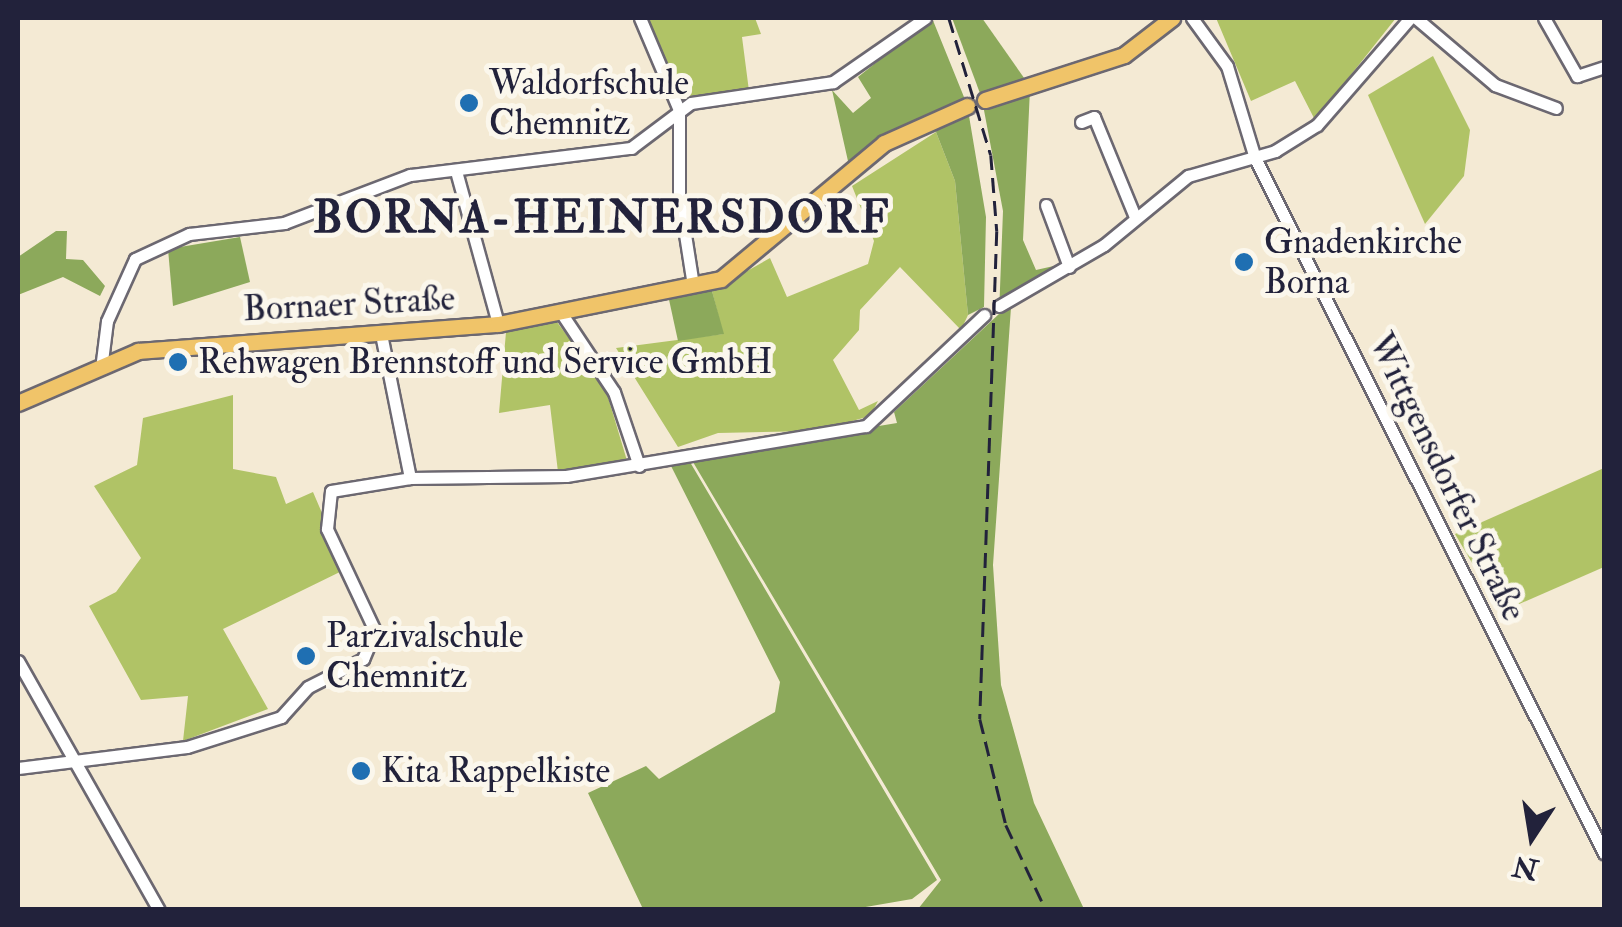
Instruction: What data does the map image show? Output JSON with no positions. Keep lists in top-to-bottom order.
{
  "streets": {
    "main road": ["Bornaer Straße"],
    "street": ["Wittgensdorfer Straße"]
  },
  "districts": ["BORNA-HEINERSDORF"],
  "places": [
    "Waldorfschule Chemnitz",
    "Gnadenkirche Borna",
    "Rehwagen Brennstoff und Service GmbH",
    "Parzivalschule Chemnitz",
    "Kita Rappelkiste"
  ],
  "north": "bottom"
}
